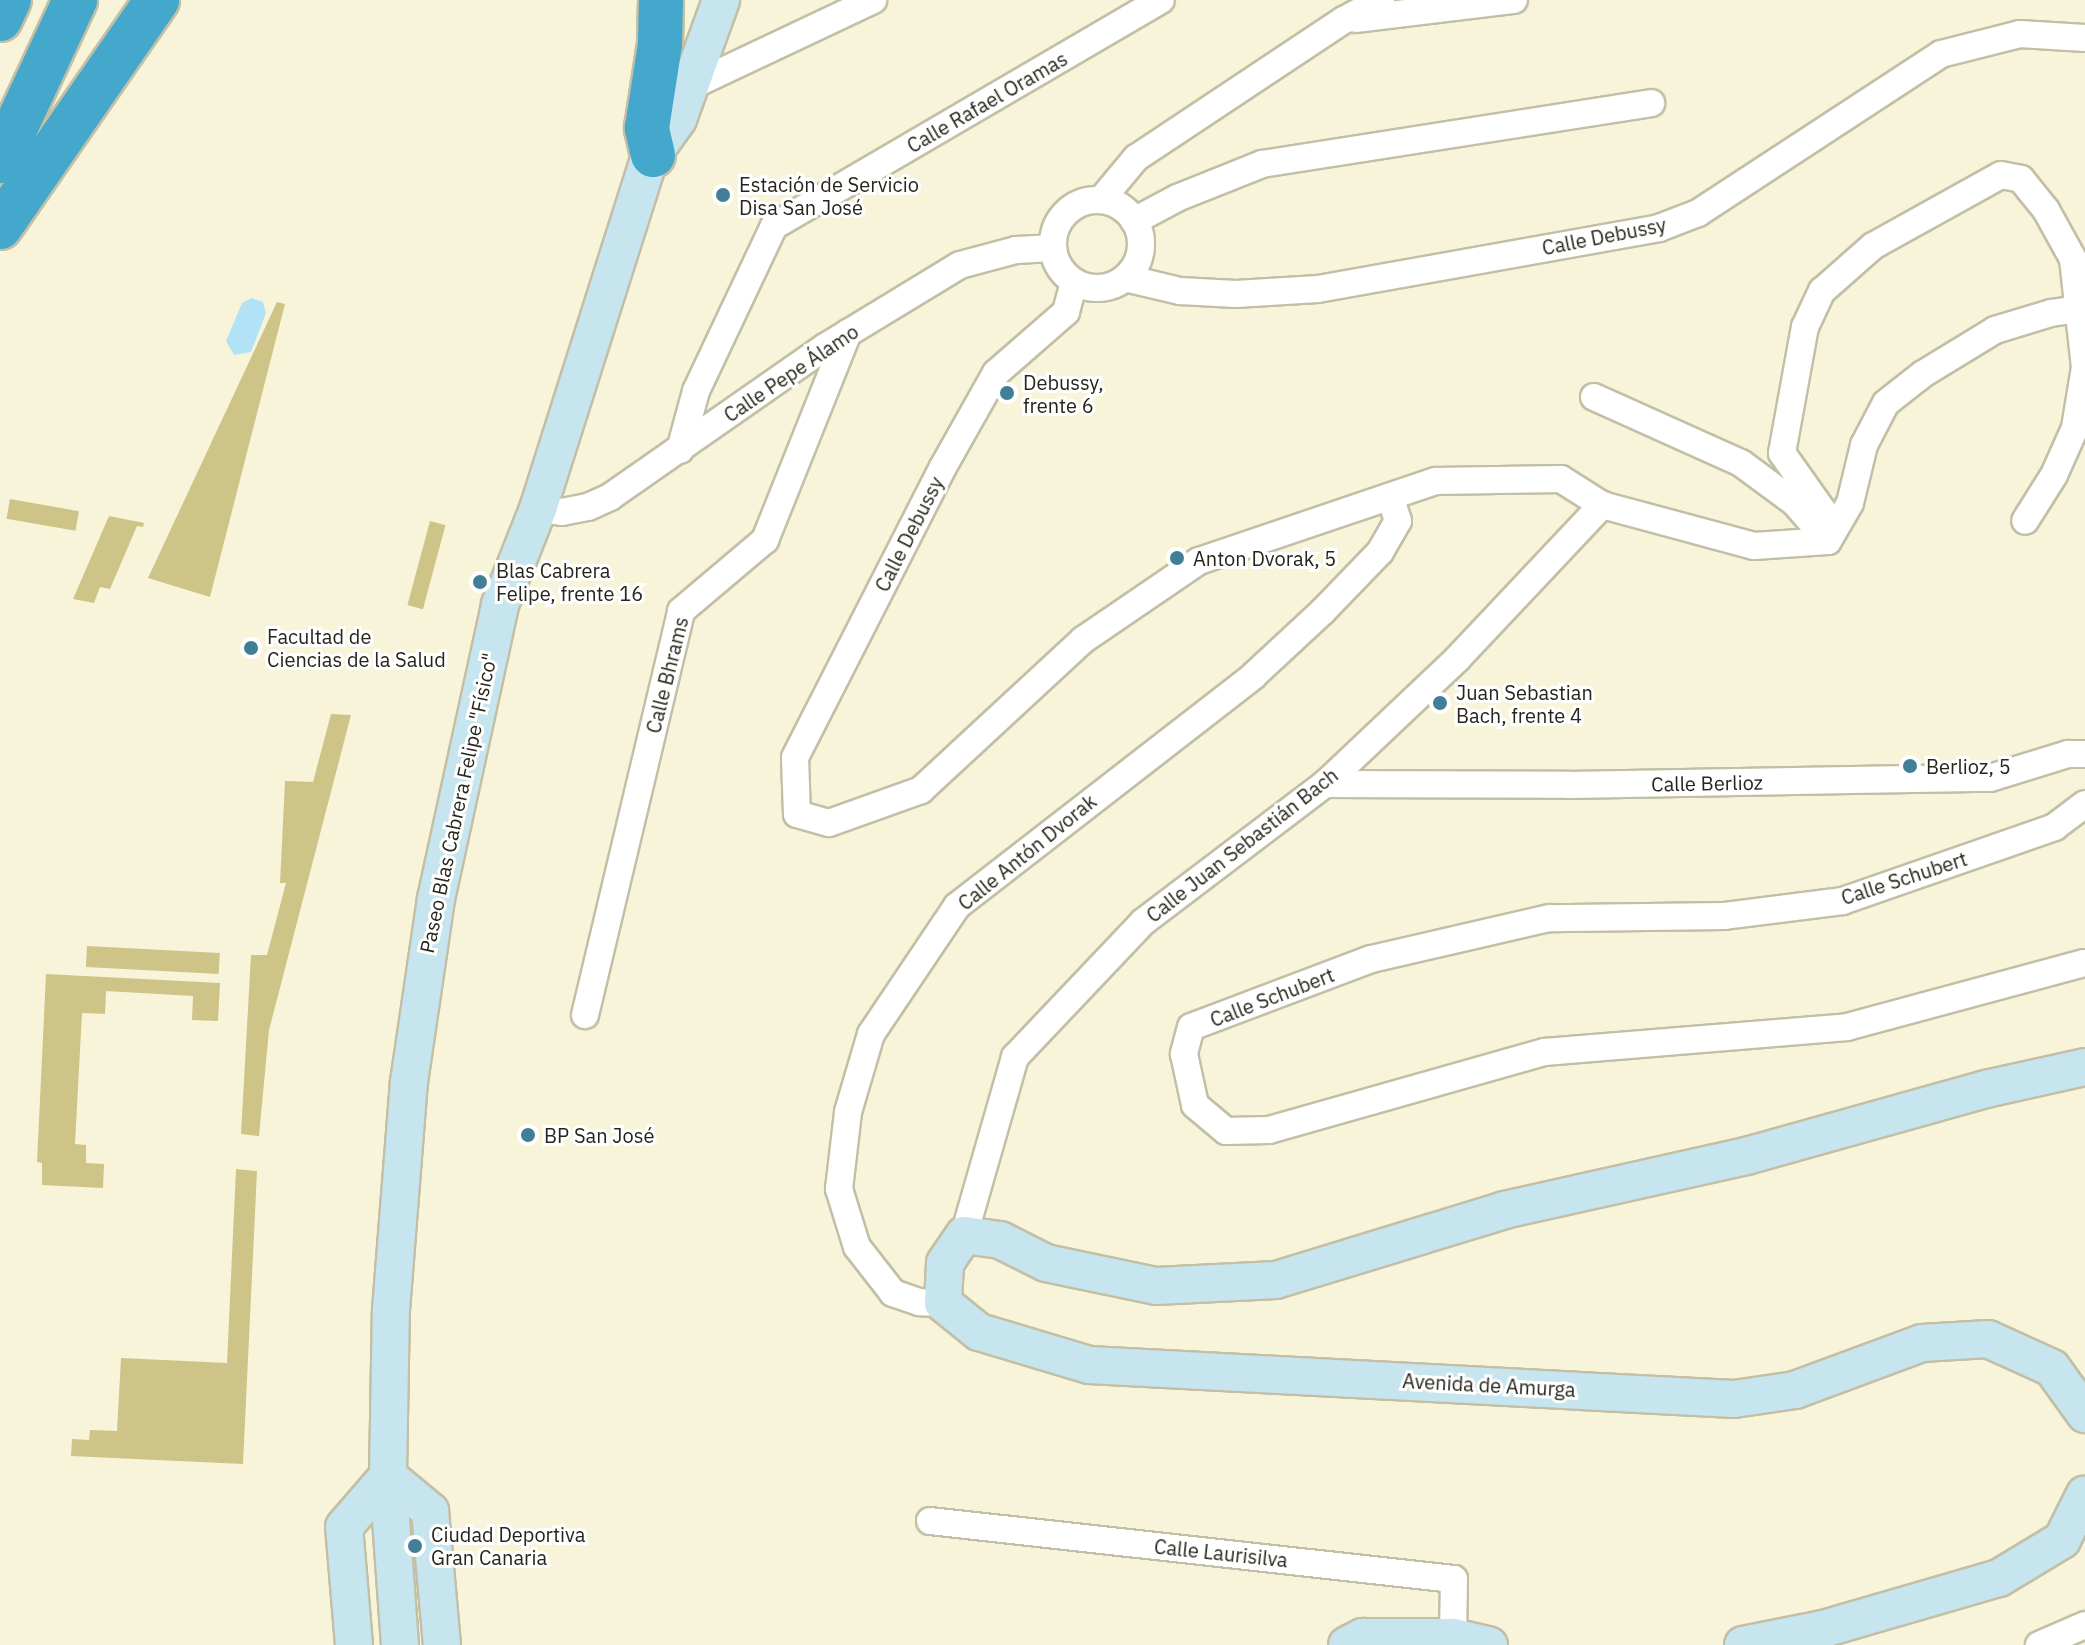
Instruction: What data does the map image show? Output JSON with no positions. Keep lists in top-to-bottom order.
{
  "streets": {
    "street": [
      "Calle Rafael Oramas",
      "Calle Debussy",
      "Calle Pepe Álamo",
      "Calle Bhrams",
      "Calle Berlioz",
      "Paseo Blas Cabrera Felipe \"Físico\"",
      "Calle Juan Sebastián Bach",
      "Calle Antón Dvorak",
      "Calle Schubert",
      "Avenida de Amurga",
      "Calle Laurisilva"
    ]
  },
  "crossings": [
    ["Calle Rafael Oramas", "Calle Pepe Álamo"],
    ["Calle Debussy", "Calle Pepe Álamo"],
    ["Calle Debussy", "Calle Antón Dvorak"],
    ["Calle Pepe Álamo", "Calle Bhrams"],
    ["Calle Pepe Álamo", "Paseo Blas Cabrera Felipe \"Físico\""],
    ["Calle Berlioz", "Calle Juan Sebastián Bach"],
    ["Calle Antón Dvorak", "Avenida de Amurga"]
  ],
  "places": [
    "Estación de Servicio Disa San José",
    "Debussy, frente 6",
    "Anton Dvorak, 5",
    "Blas Cabrera Felipe, frente 16",
    "Facultad de Ciencias de la Salud",
    "Juan Sebastian Bach, frente 4",
    "Berlioz, 5",
    "BP San José",
    "Ciudad Deportiva Gran Canaria"
  ]
}
